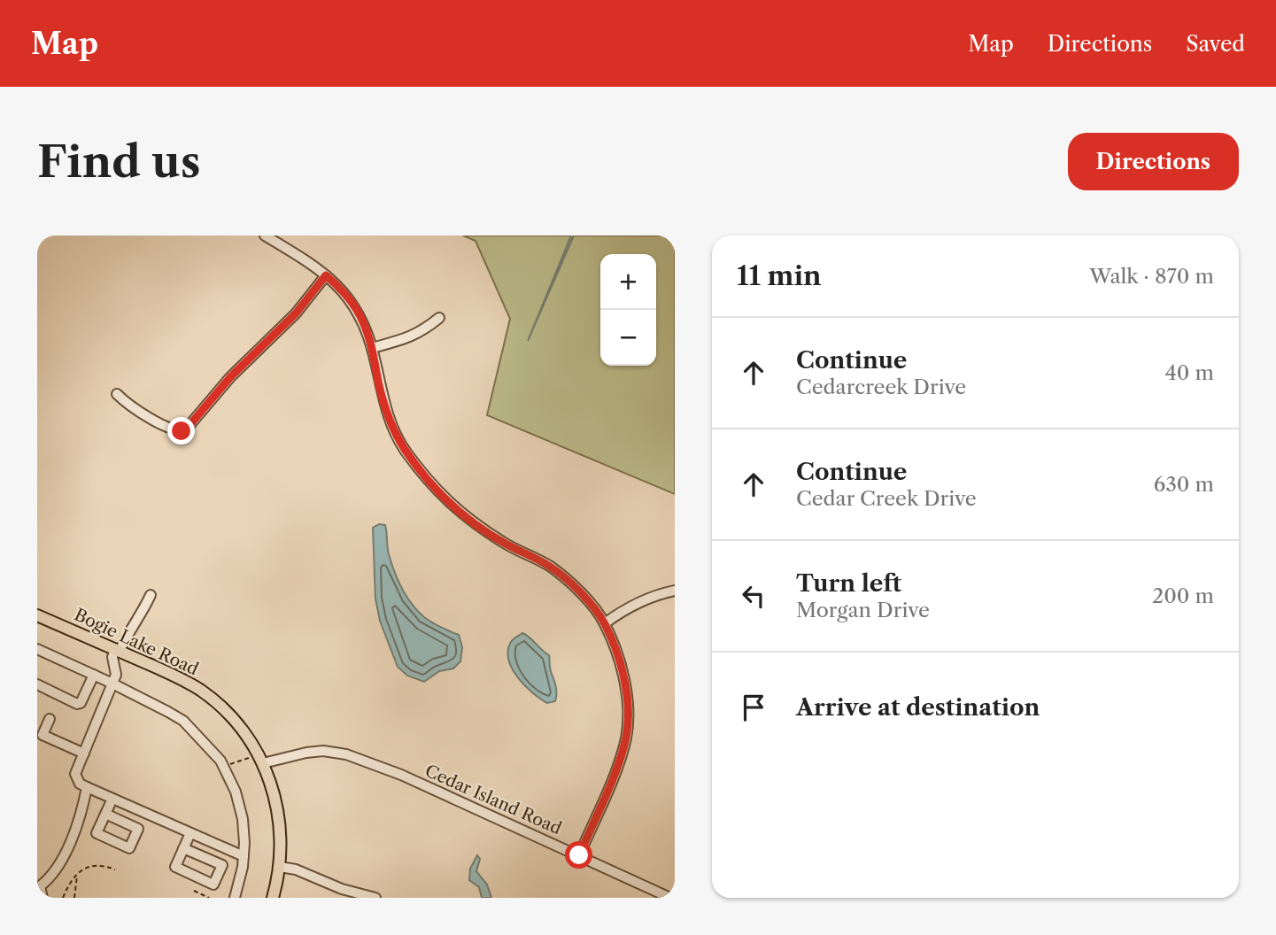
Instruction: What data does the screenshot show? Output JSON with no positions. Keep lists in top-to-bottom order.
{
  "streets": {
    "main road": ["Bogie Lake Road"],
    "street": ["Cedar Island Road"]
  },
  "crossings": [
    ["Bogie Lake Road", "Cedar Island Road"]
  ],
  "page": {
    "header": "Map",
    "nav": ["Map", "Directions", "Saved"],
    "buttons": "Directions",
    "title": "Find us",
    "heading": ["11 min", "Walk · 870 m"],
    "map_buttons": ["+", "−"],
    "list": [
      ["Continue", "Cedarcreek Drive", "40 m"],
      ["Continue", "Cedar Creek Drive", "630 m"],
      ["Turn left", "Morgan Drive", "200 m"],
      "Arrive at destination"
    ]
  }
}
